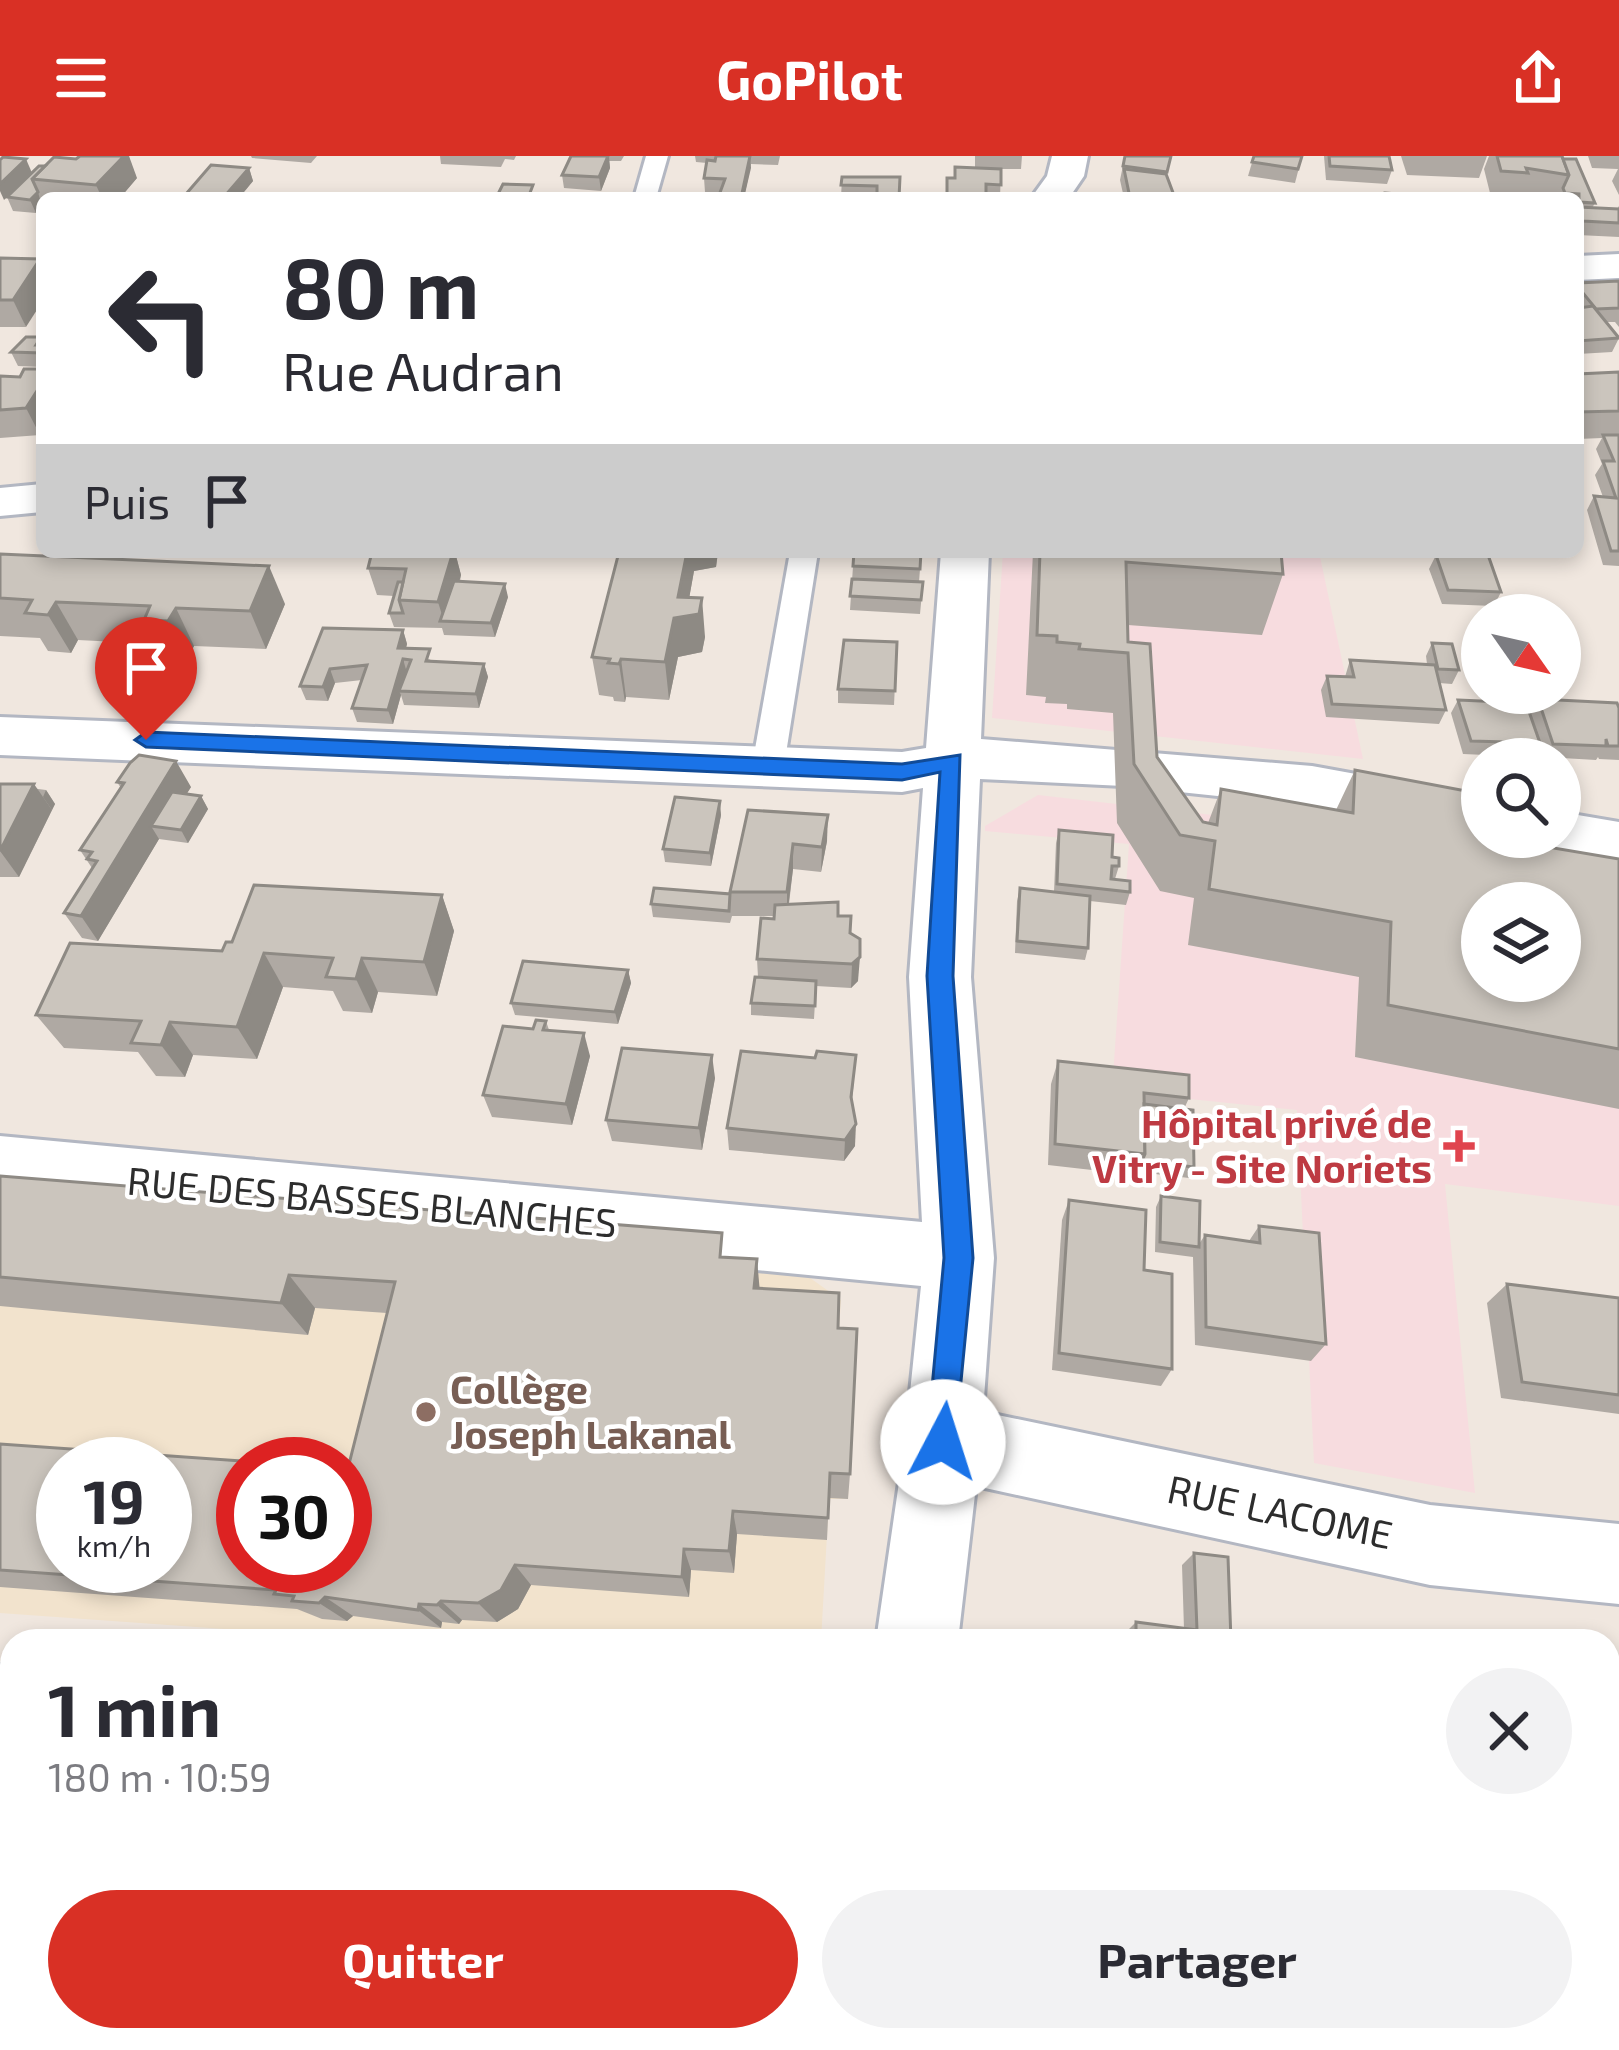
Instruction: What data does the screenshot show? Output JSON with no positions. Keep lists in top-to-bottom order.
{
  "streets": {
    "street": ["RUE DES BASSES BLANCHES", "RUE LACOME"]
  },
  "places": {
    "health": ["Hôpital privé de Vitry - Site Noriets"],
    "other": ["Collège Joseph Lakanal"]
  },
  "north": "bottom right",
  "page": {
    "header": "GoPilot",
    "turn": ["80 m", "Rue Audran"],
    "then": "Puis",
    "speed": "19 km/h",
    "limit": "30",
    "heading": ["1 min", "180 m · 10:59"],
    "buttons": ["Quitter", "Partager"]
  }
}
